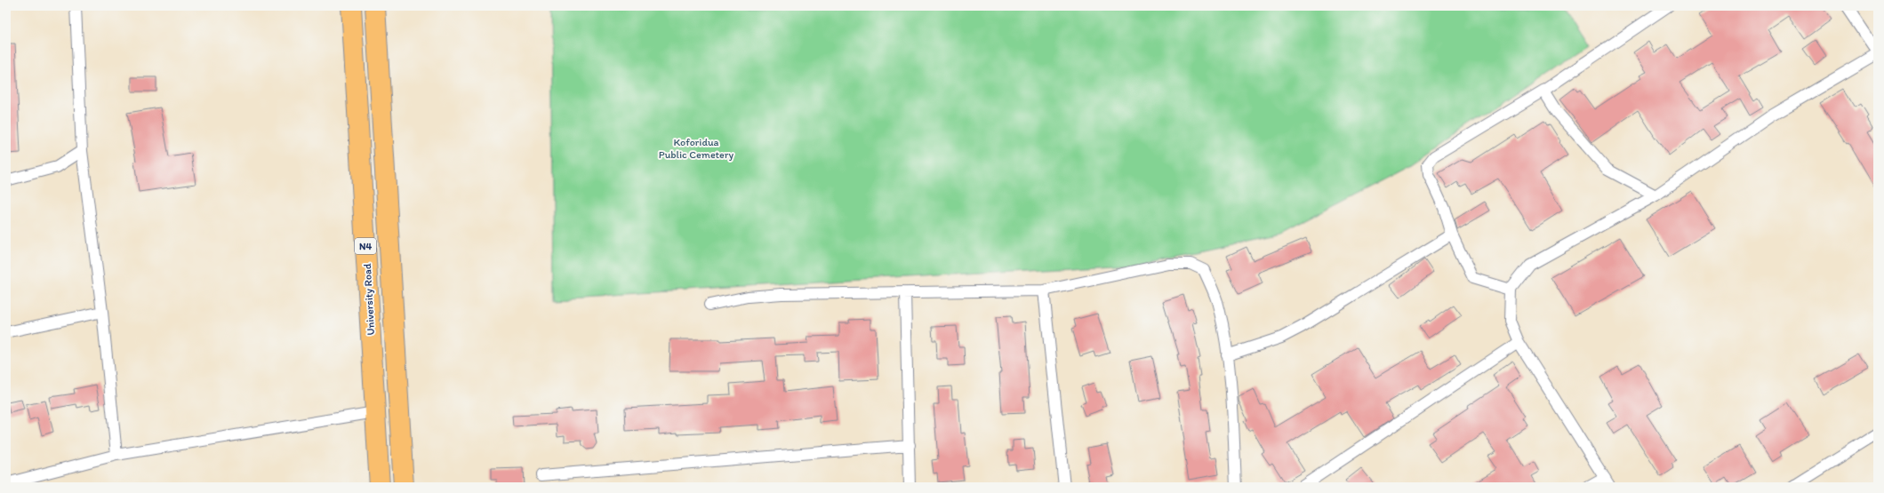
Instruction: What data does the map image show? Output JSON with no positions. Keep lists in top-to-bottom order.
{
  "streets": {
    "highway": ["N4", "University Road"]
  },
  "parks": ["Koforidua Public Cemetery"]
}
